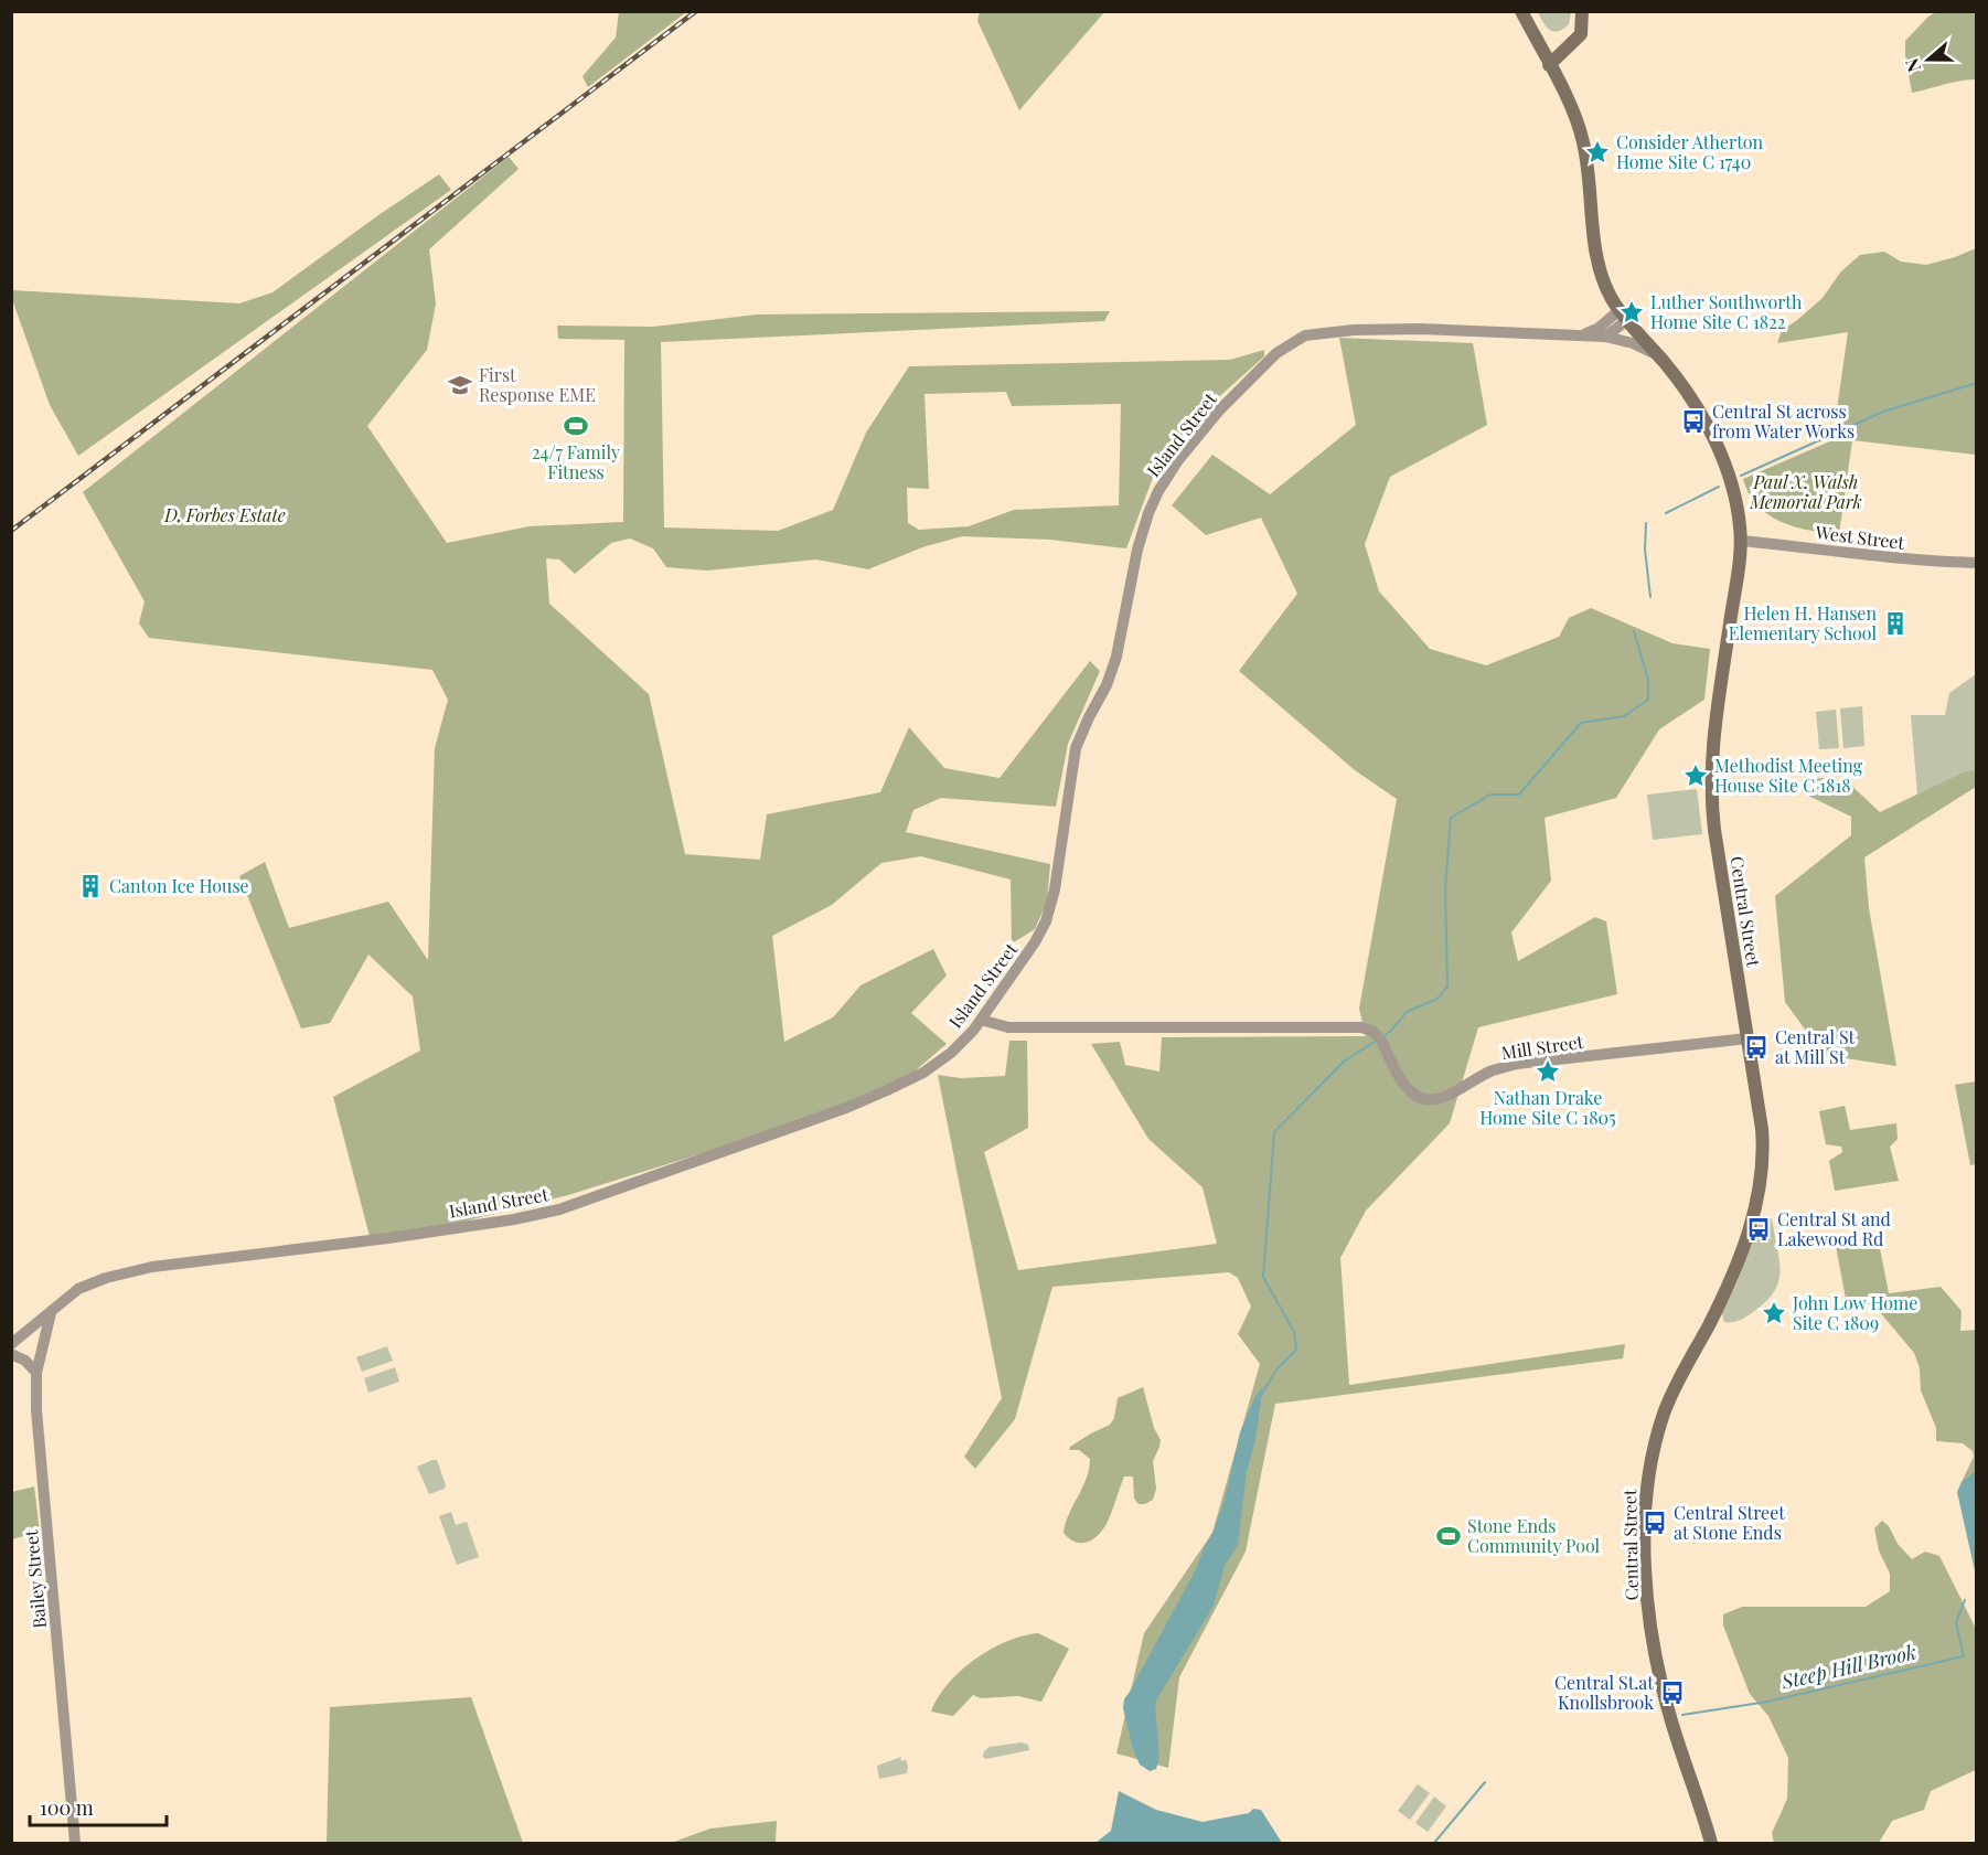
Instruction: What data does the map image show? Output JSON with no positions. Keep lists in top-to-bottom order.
{
  "streets": {
    "main road": ["Central Street"],
    "street": [
      "Island Street",
      "West Street",
      "Mill Street",
      "Bailey Street"
    ]
  },
  "crossings": [
    ["Island Street", "Central Street"],
    ["Island Street", "Mill Street"],
    ["Island Street", "Bailey Street"],
    ["West Street", "Central Street"],
    ["Central Street", "Mill Street"]
  ],
  "water": ["Steep Hill Brook"],
  "parks": ["Paul X. Walsh Memorial Park", "D. Forbes Estate"],
  "places": {
    "place": [
      "Consider Atherton Home Site C 1740",
      "Luther Southworth Home Site C 1822",
      "Methodist Meeting House Site C 1818",
      "Nathan Drake Home Site C 1805",
      "John Low Home Site C 1809"
    ],
    "school or university": ["First Response EME"],
    "bus stop": [
      "Central St across from Water Works",
      "Central St at Mill St",
      "Central St and Lakewood Rd",
      "Central Street at Stone Ends",
      "Central St.at Knollsbrook"
    ],
    "sports": ["24/7 Family Fitness", "Stone Ends Community Pool"],
    "building": ["Helen H. Hansen Elementary School", "Canton Ice House"]
  },
  "scale_bar": "100 m",
  "north": "left"
}
